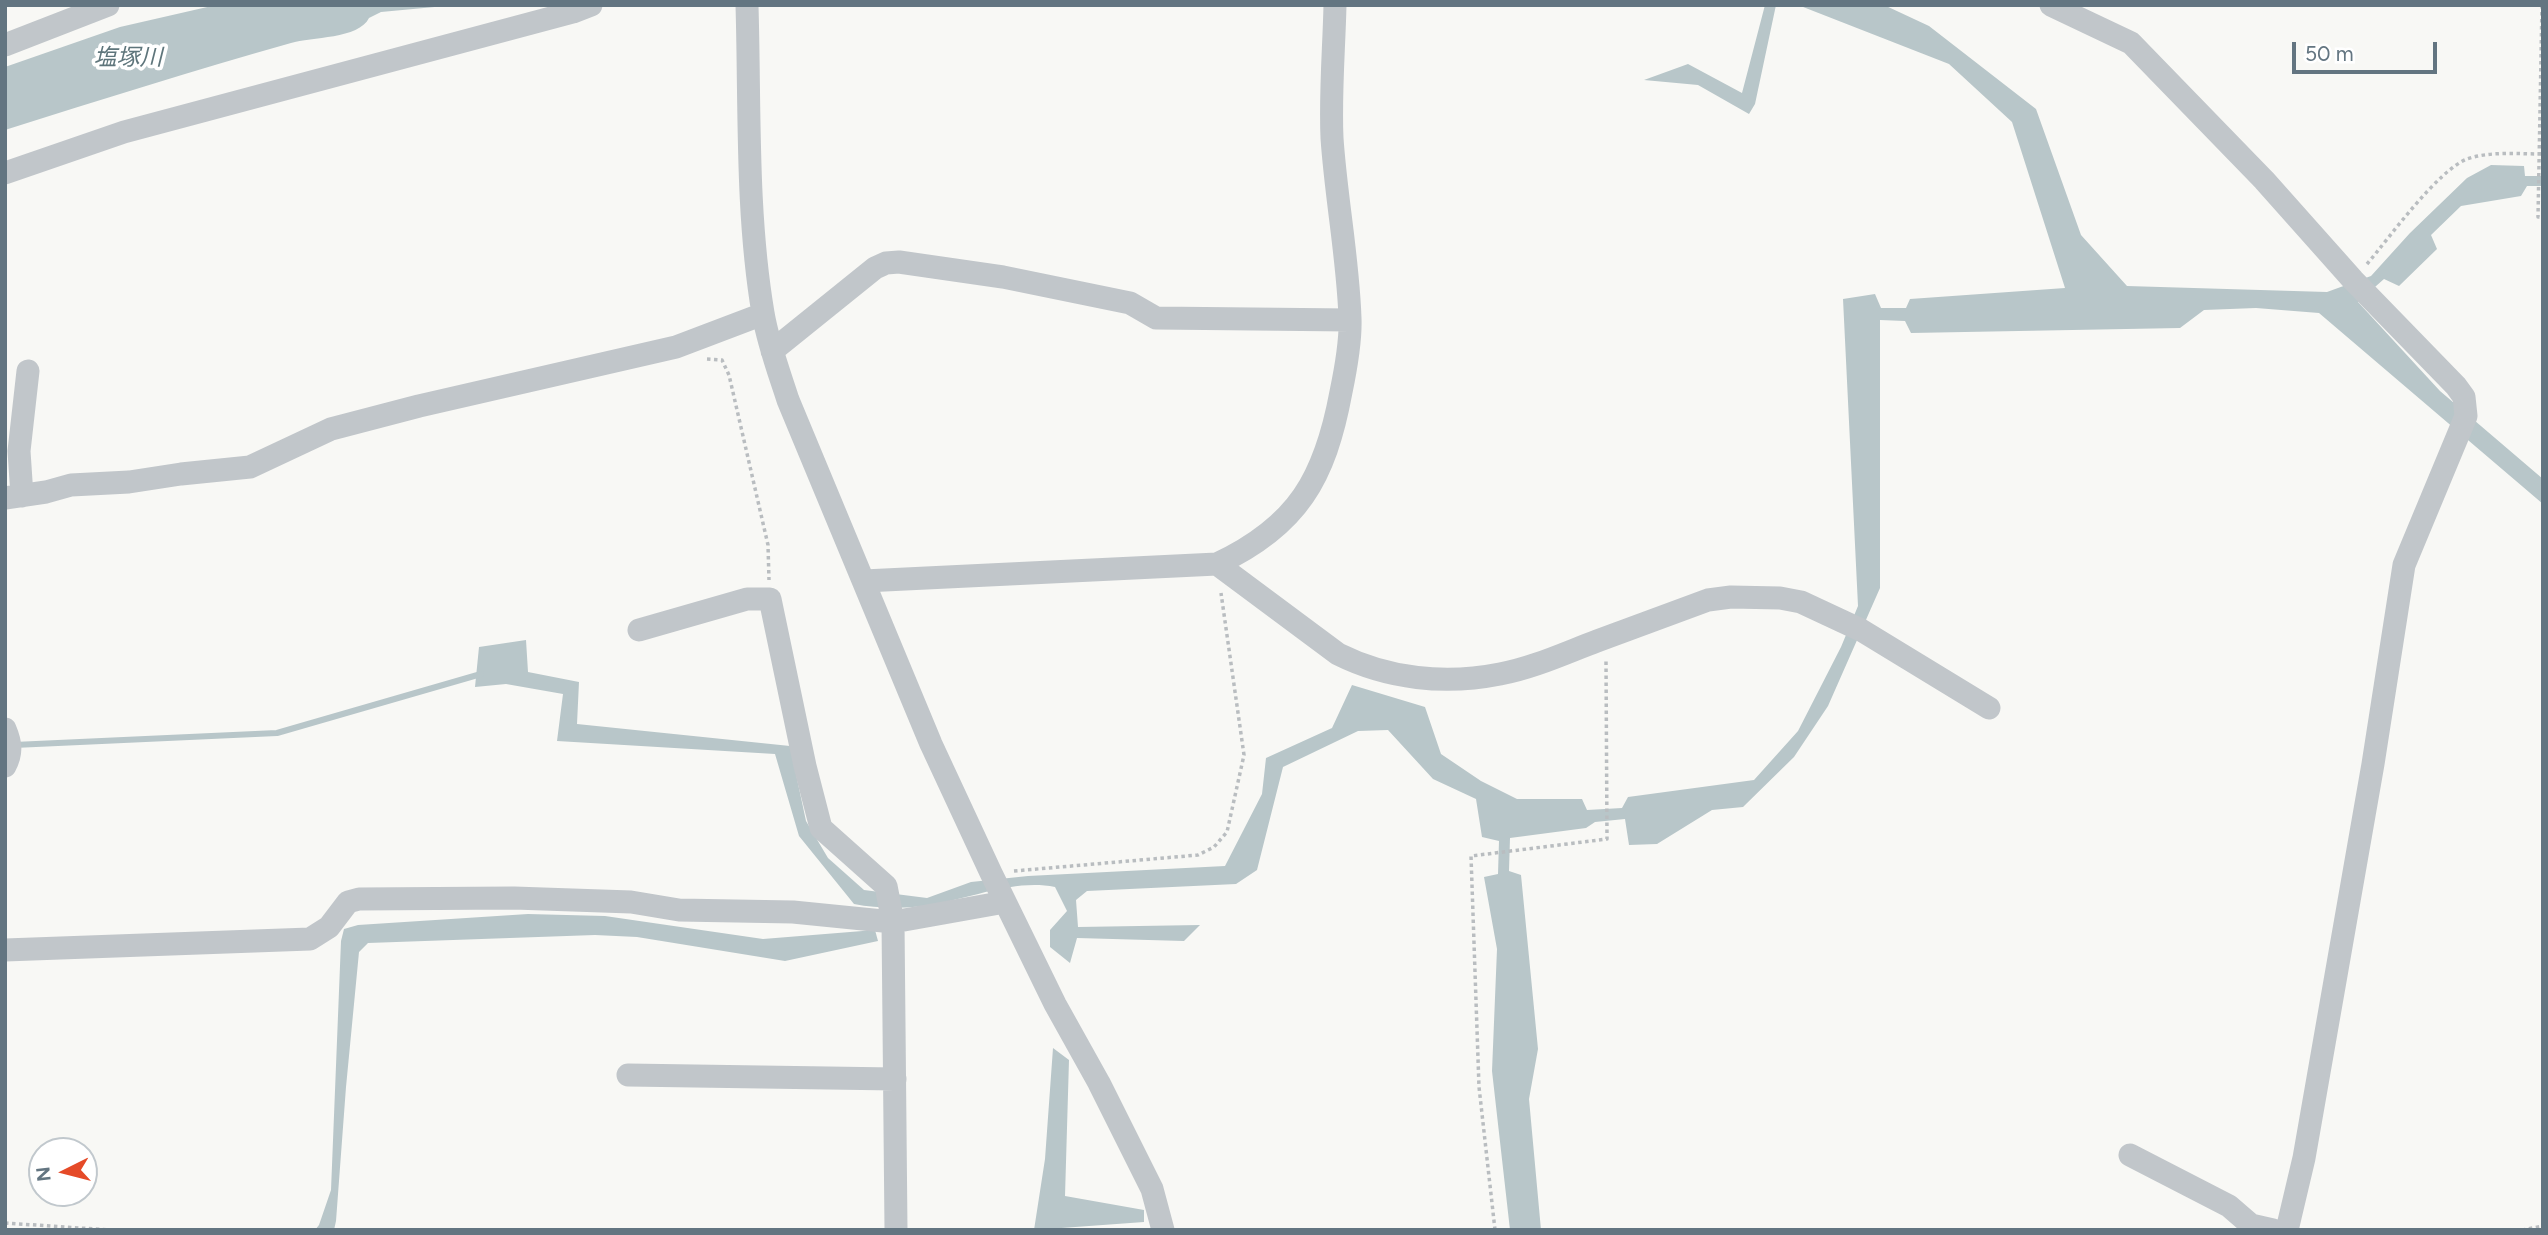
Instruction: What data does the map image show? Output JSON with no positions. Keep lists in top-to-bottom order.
{
  "water": ["塩塚川"],
  "scale_bar": "50 m",
  "north": "left"
}
